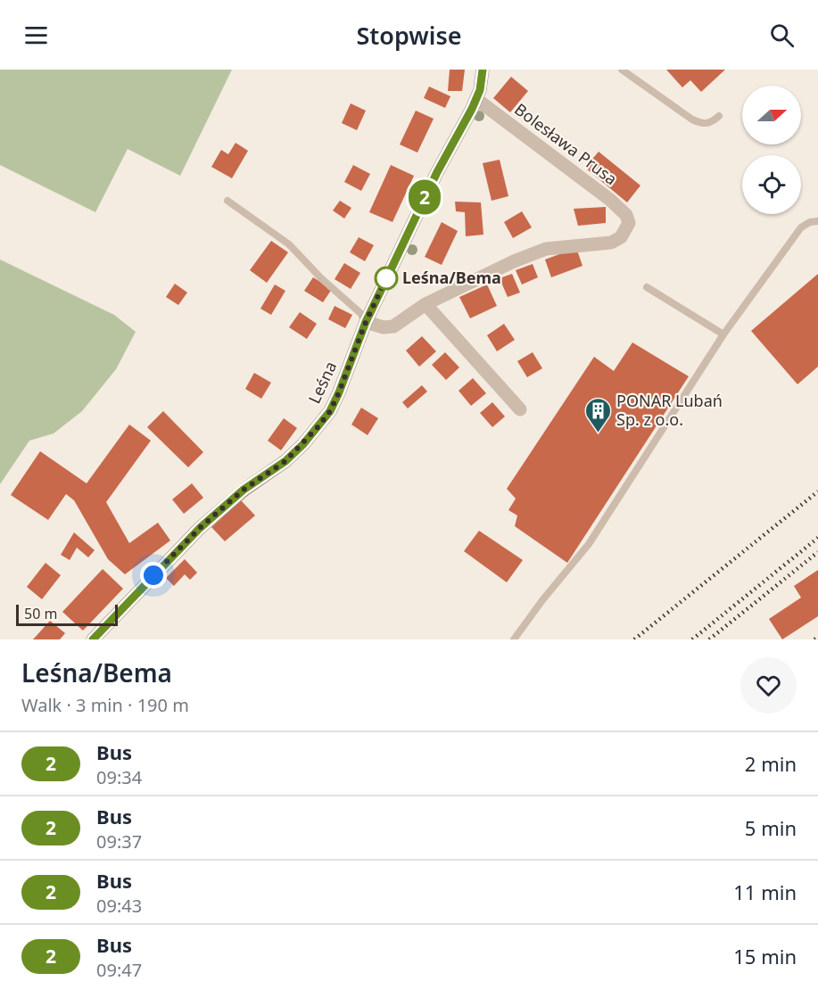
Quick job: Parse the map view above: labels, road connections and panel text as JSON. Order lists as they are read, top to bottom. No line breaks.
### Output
{"streets":{"main road":["Leśna"],"street":["Bolesława Prusa"]},"crossings":[["Bolesława Prusa","Leśna"]],"places":{"other":["Leśna/Bema"],"building":["PONAR Lubań Sp. z o.o."]},"lines":["bus line 2"],"scale_bar":"50 m","north":"right","page":{"header":"Stopwise","on_map":"2","scale":"50 m","heading":["Leśna/Bema","Walk · 3 min · 190 m"],"list":[{"mark":"2","name":"Bus","note":"09:34","value":"2 min"},{"mark":"2","name":"Bus","note":"09:37","value":"5 min"},{"mark":"2","name":"Bus","note":"09:43","value":"11 min"},{"mark":"2","name":"Bus","note":"09:47","value":"15 min"}]}}
